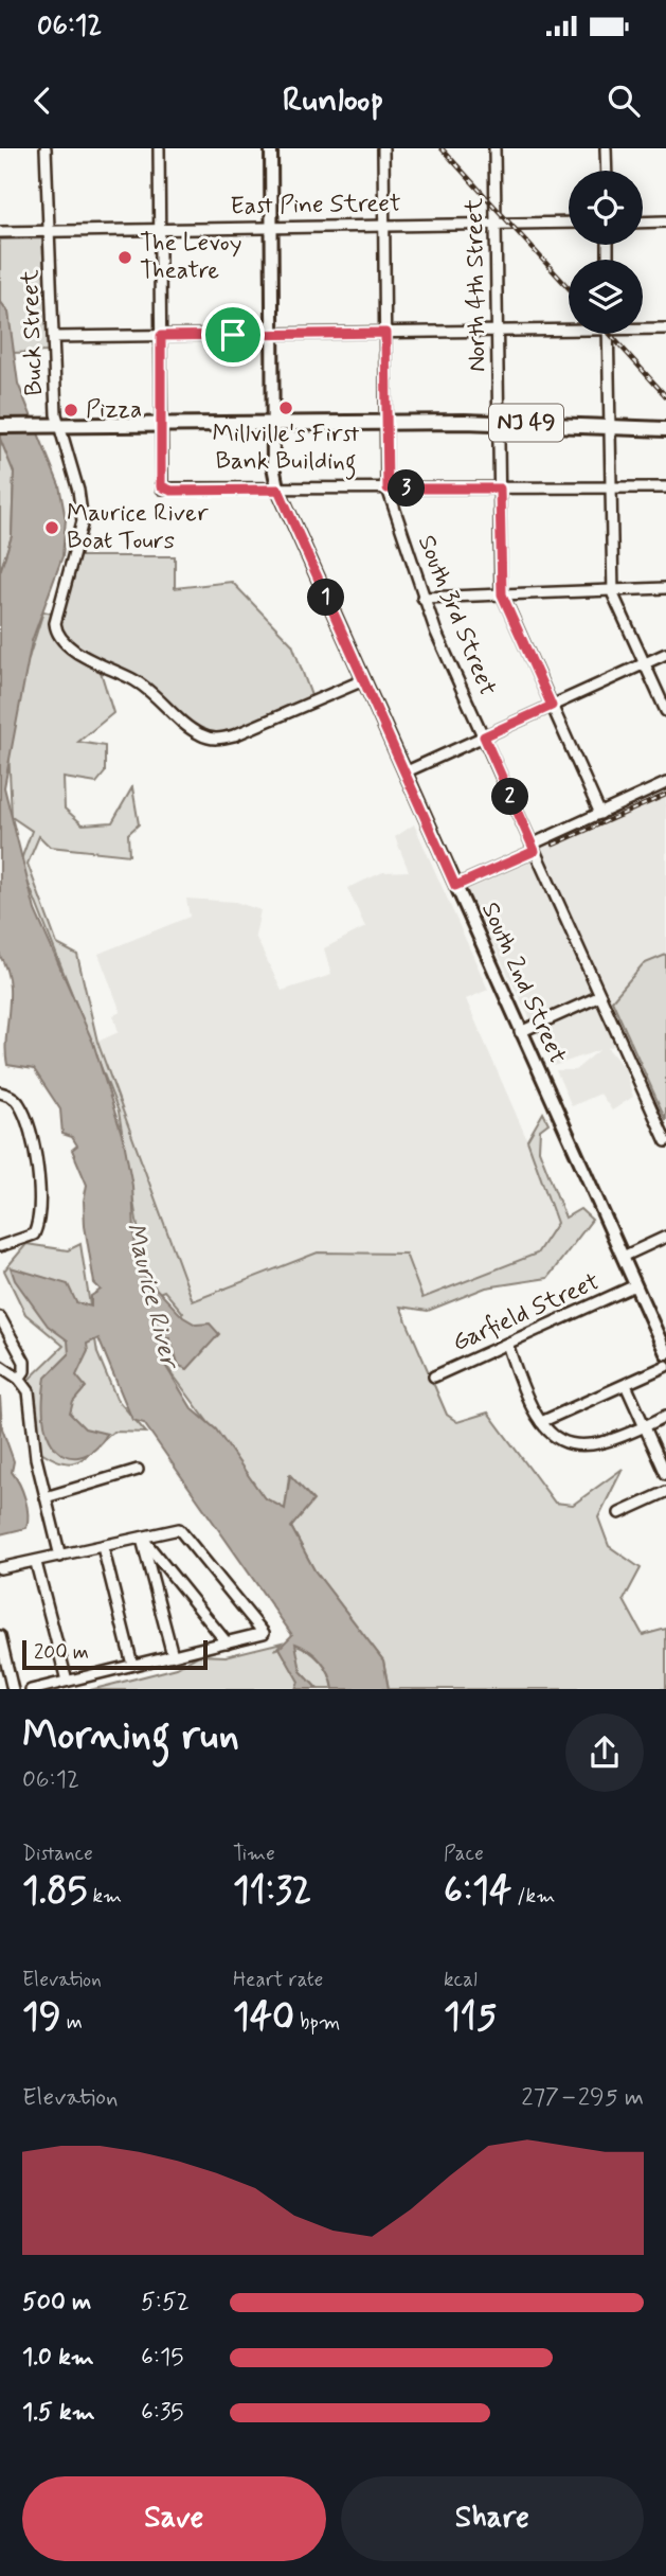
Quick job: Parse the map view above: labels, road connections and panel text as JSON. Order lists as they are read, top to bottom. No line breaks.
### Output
{"streets":{"highway":["NJ 49"],"main road":["South 2nd Street"],"street":["East Pine Street","North 4th Street","Buck Street","South 3rd Street","Garfield Street"]},"crossings":[["East Pine Street","North 4th Street"],["East Pine Street","Buck Street"],["East Pine Street","South 3rd Street"],["East Pine Street","South 2nd Street"],["North 4th Street","NJ 49"],["Buck Street","NJ 49"],["Buck Street","South 2nd Street"],["NJ 49","South 3rd Street"],["NJ 49","South 2nd Street"],["South 2nd Street","Garfield Street"]],"water":["Maurice River"],"places":["The Levoy Theatre","Millville's First Bank Building","Pizza","Maurice River Boat Tours"],"scale_bar":"200 m","page":{"status":"06:12","header":"Runloop","pins":["3","1","2"],"scale":"200 m","heading":["Morning run","06:12"],"stats":[["Distance","1.85 km"],["Time","11:32"],["Pace","6:14 /km"],["Elevation","19 m"],["Heart rate","140 bpm"],["kcal","115"]],"chart":["Elevation","277–295 m"],"list":[{"name":"500 m","note":"5:52"},{"name":"1.0 km","note":"6:15"},{"name":"1.5 km","note":"6:35"}],"buttons":["Save","Share"]}}
